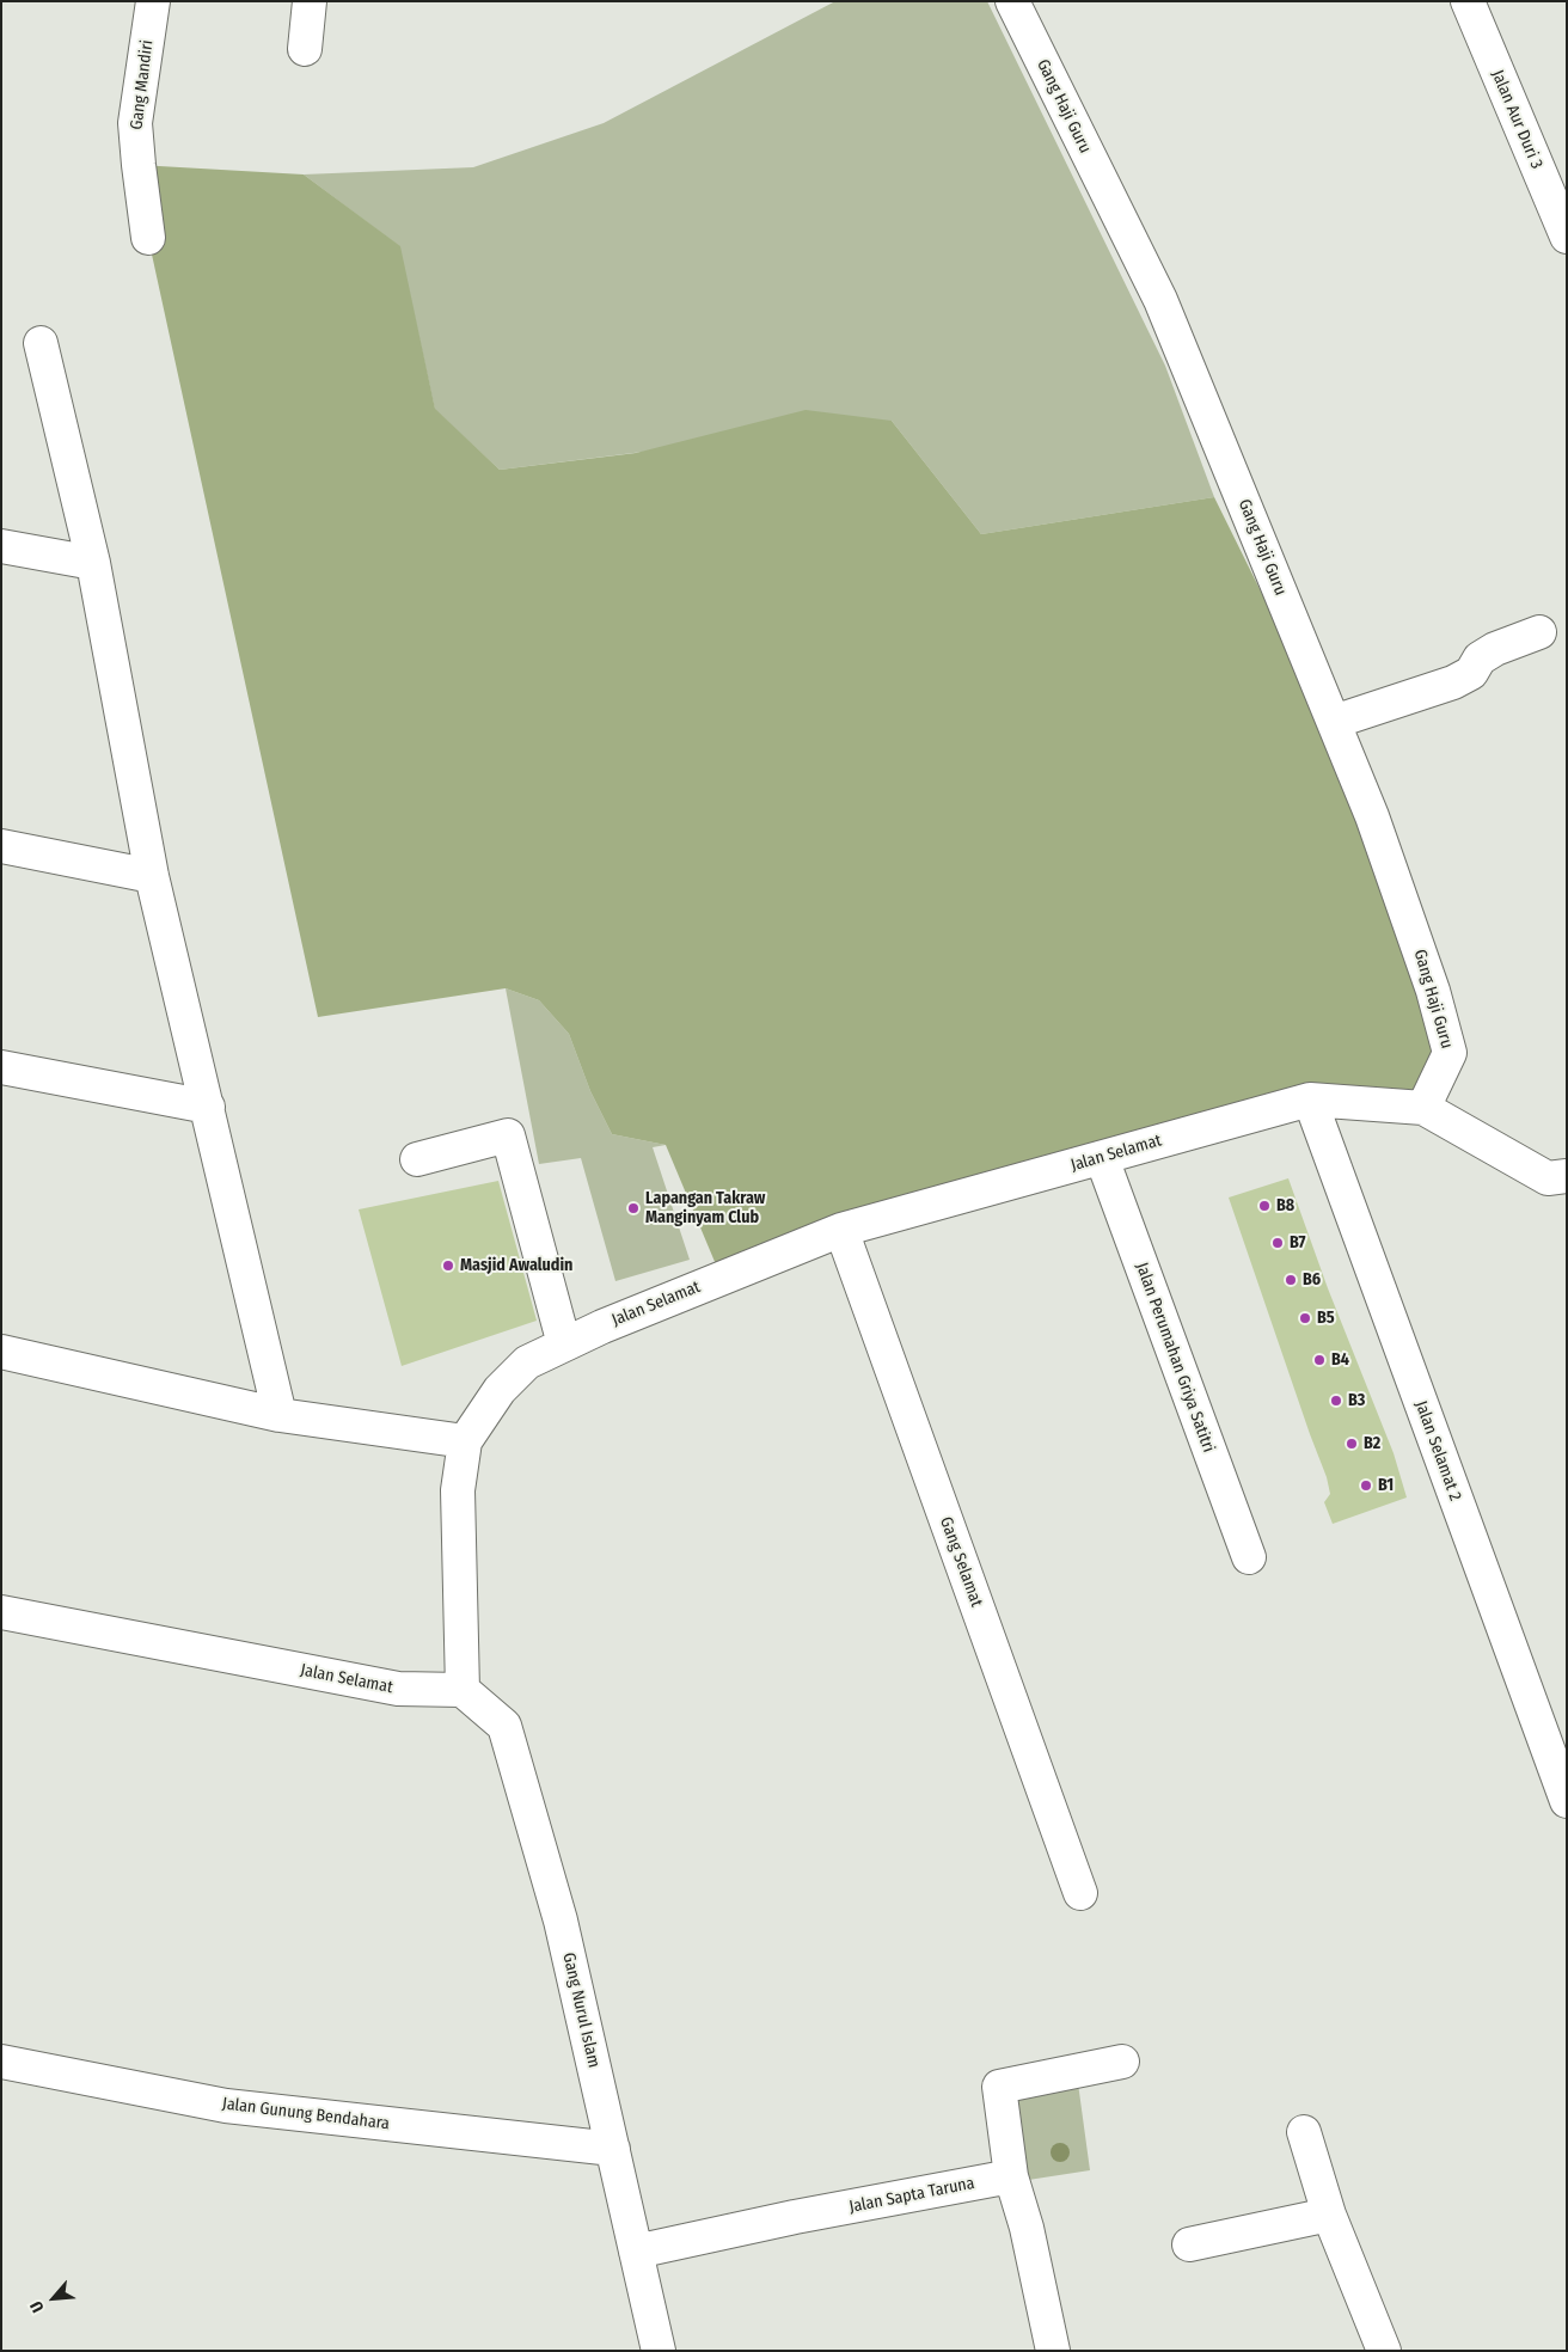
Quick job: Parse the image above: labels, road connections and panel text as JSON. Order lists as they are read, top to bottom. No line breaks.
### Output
{"streets":{"street":["Gang Mandiri","Gang Haji Guru","Jalan Aur Duri 3","Jalan Selamat","Jalan Perumahan Griya Satitri","Jalan Selamat 2","Gang Selamat","Gang Nurul Islam","Jalan Gunung Bendahara","Jalan Sapta Taruna"]},"crossings":[["Gang Haji Guru","Jalan Selamat"],["Jalan Selamat","Jalan Perumahan Griya Satitri"],["Jalan Selamat","Jalan Selamat 2"],["Jalan Selamat","Gang Selamat"],["Jalan Selamat","Gang Nurul Islam"],["Gang Nurul Islam","Jalan Gunung Bendahara"],["Gang Nurul Islam","Jalan Sapta Taruna"]],"places":["B8","Lapangan Takraw Manginyam Club","B7","Masjid Awaludin","B6","B5","B4","B3","B2","B1"],"north":"bottom left"}
